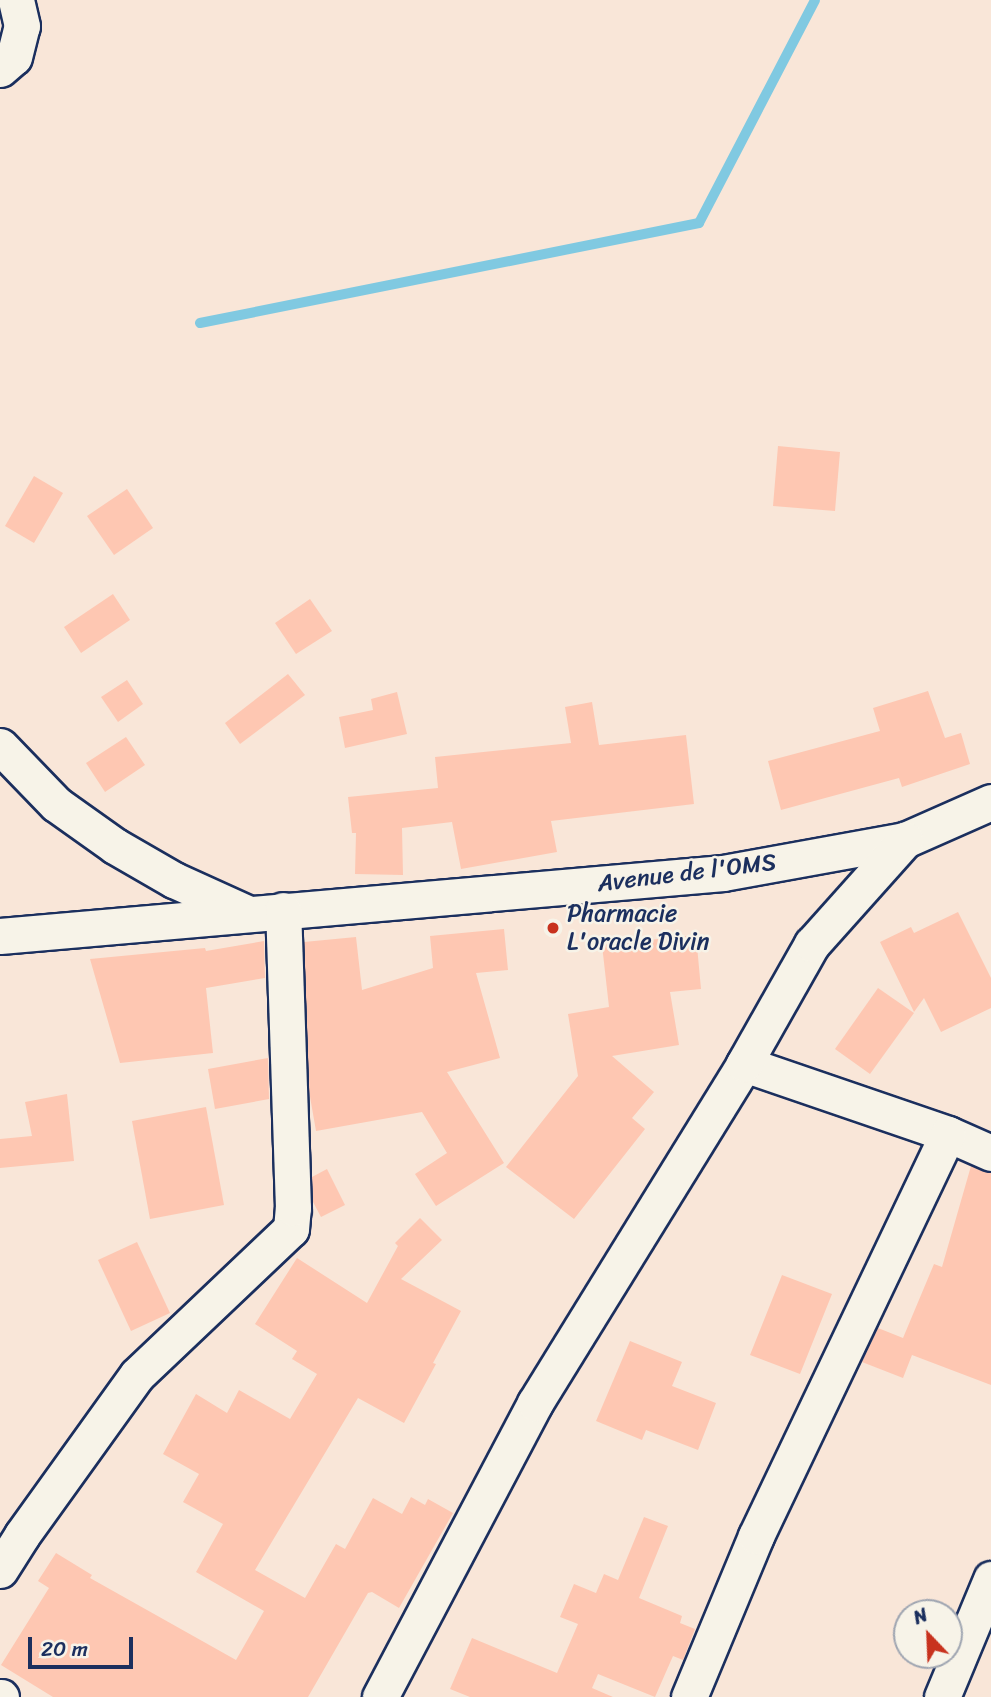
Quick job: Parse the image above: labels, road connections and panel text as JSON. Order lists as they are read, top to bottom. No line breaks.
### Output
{"streets":{"street":["Avenue de l'OMS"]},"places":["Pharmacie L'oracle Divin"],"scale_bar":"20 m","north":"top left"}
